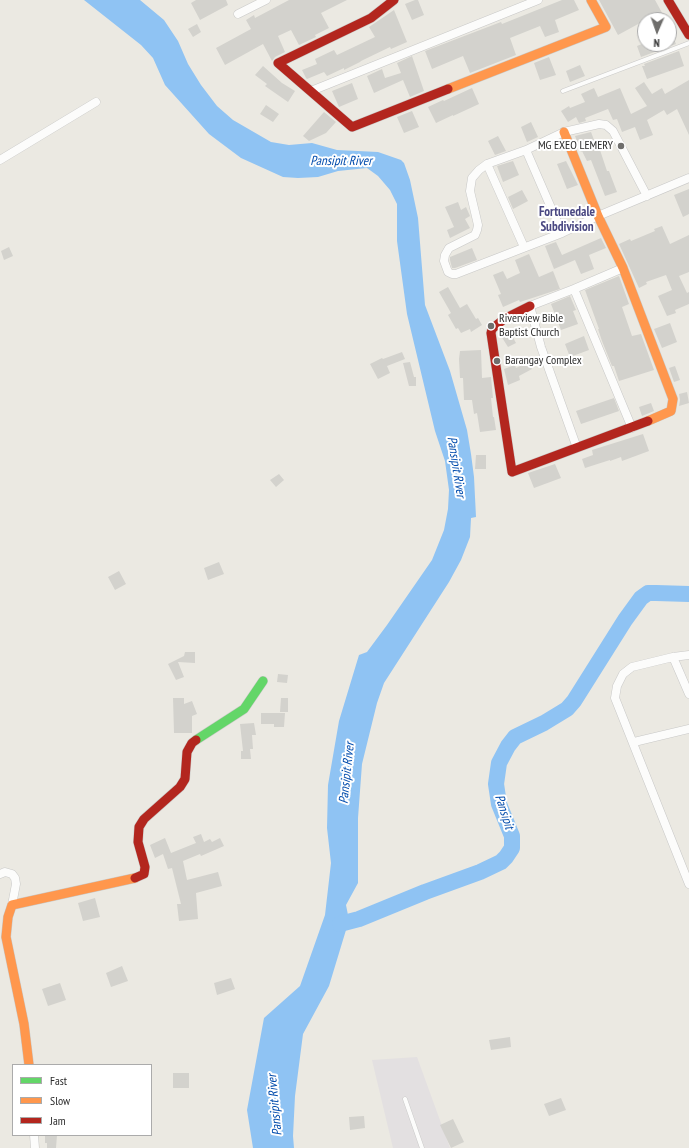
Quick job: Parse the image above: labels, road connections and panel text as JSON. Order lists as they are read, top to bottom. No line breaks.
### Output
{"districts":["Fortunedale Subdivision"],"water":["Pansipit River","Pansipit"],"places":["MG EXEO LEMERY","Riverview Bible Baptist Church","Barangay Complex"],"legend":["Fast","Slow","Jam"],"north":"bottom"}
